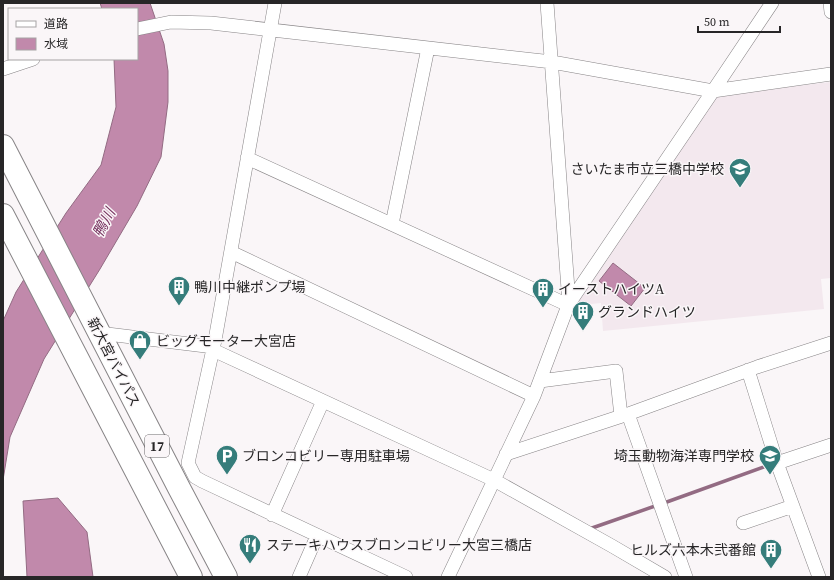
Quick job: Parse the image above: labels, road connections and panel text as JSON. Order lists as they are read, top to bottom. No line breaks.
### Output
{"streets":{"highway":["新大宮バイパス","17"]},"water":["鴨川"],"places":{"school or university":["さいたま市立三橋中学校","埼玉動物海洋専門学校"],"building":["鴨川中継ポンプ場","イーストハイツA","グランドハイツ","ヒルズ六本木弐番館"],"shop":["ビッグモーター大宮店"],"parking":["ブロンコビリー専用駐車場"],"restaurant":["ステーキハウスブロンコビリー大宮三橋店"]},"legend":["道路","水域"],"scale_bar":"50 m"}
